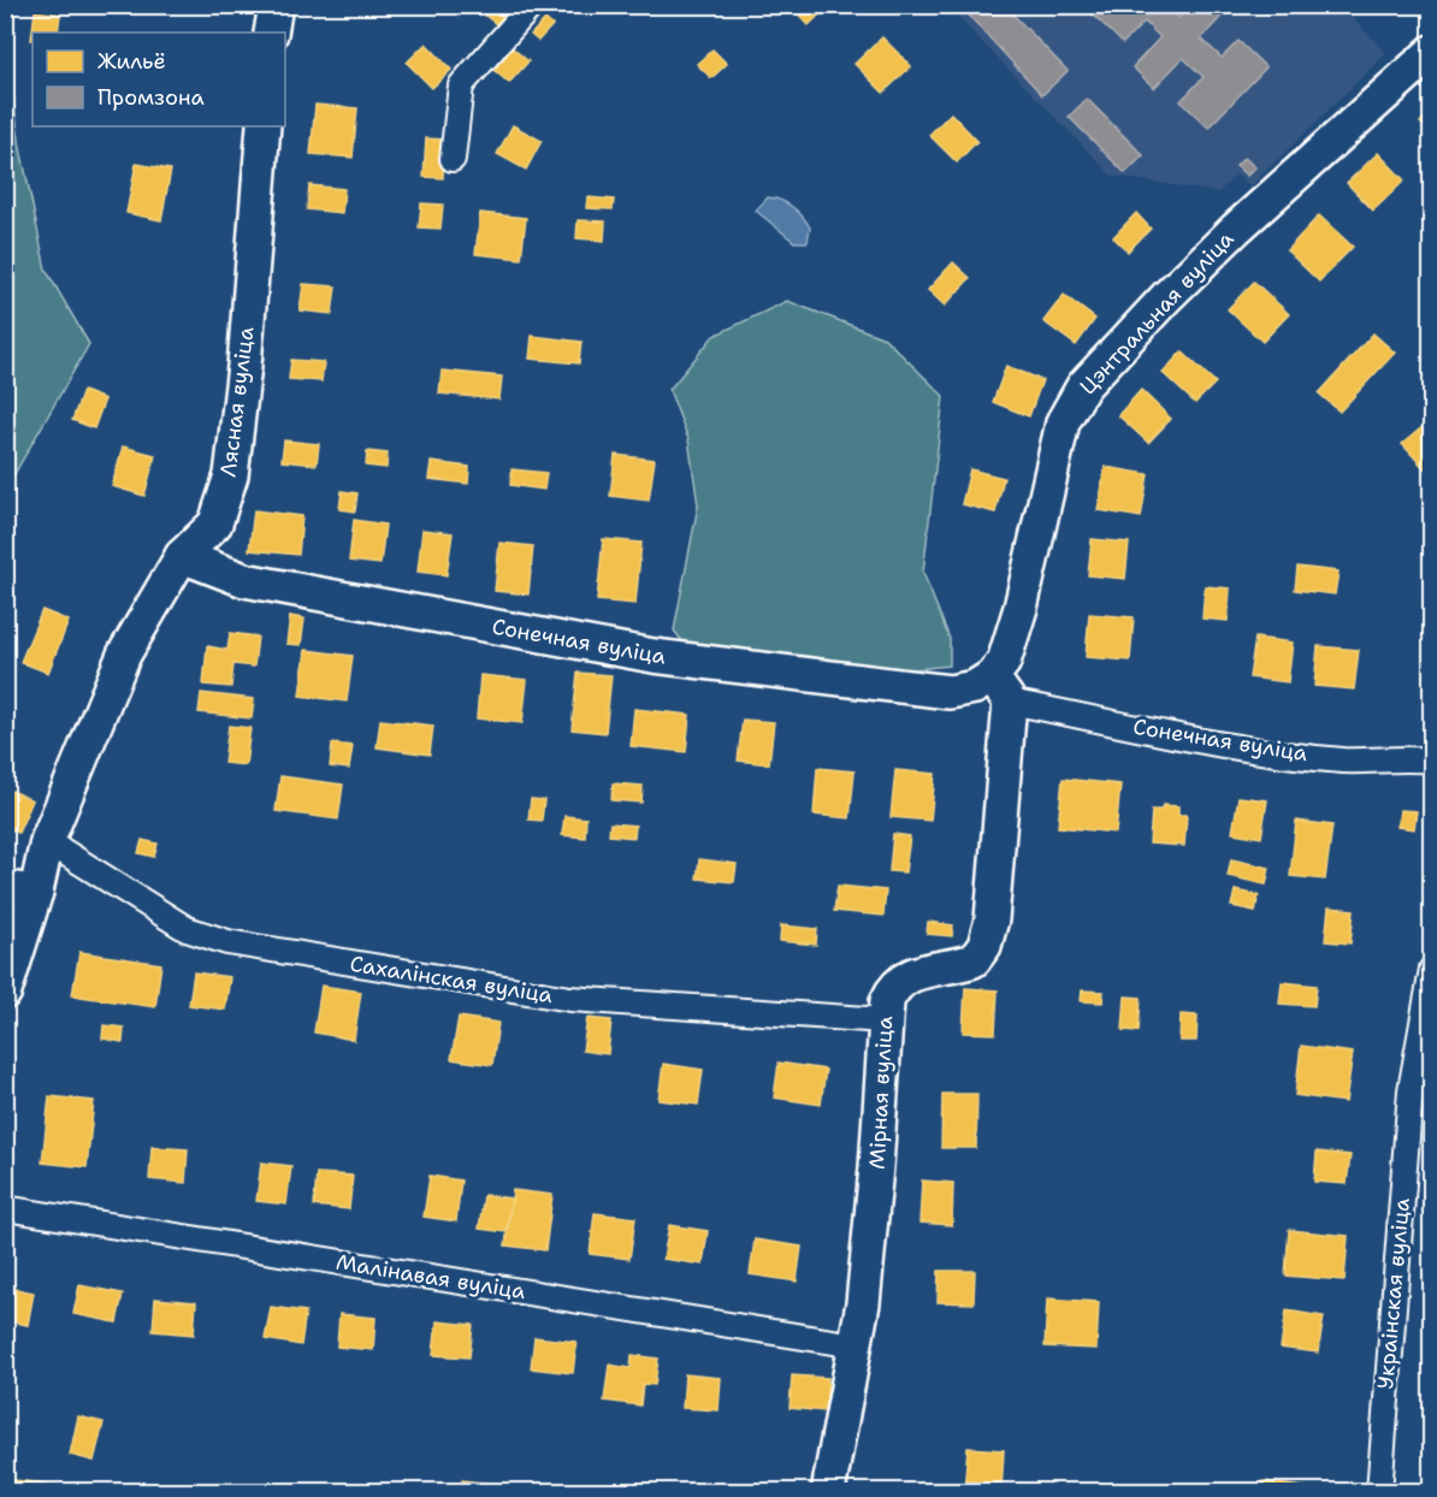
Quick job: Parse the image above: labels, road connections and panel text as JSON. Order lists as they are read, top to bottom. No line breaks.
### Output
{"streets":{"street":["Цэнтральная вуліца","Лясная вуліца","Сонечная вуліца","Сахалінская вуліца","Мірная вуліца","Малінавая вуліца","Украінская вуліца"]},"crossings":[["Цэнтральная вуліца","Сонечная вуліца"],["Цэнтральная вуліца","Мірная вуліца"],["Лясная вуліца","Сонечная вуліца"],["Лясная вуліца","Сахалінская вуліца"],["Сонечная вуліца","Мірная вуліца"],["Сахалінская вуліца","Мірная вуліца"],["Мірная вуліца","Малінавая вуліца"]],"legend":["Жильё","Промзона"]}
